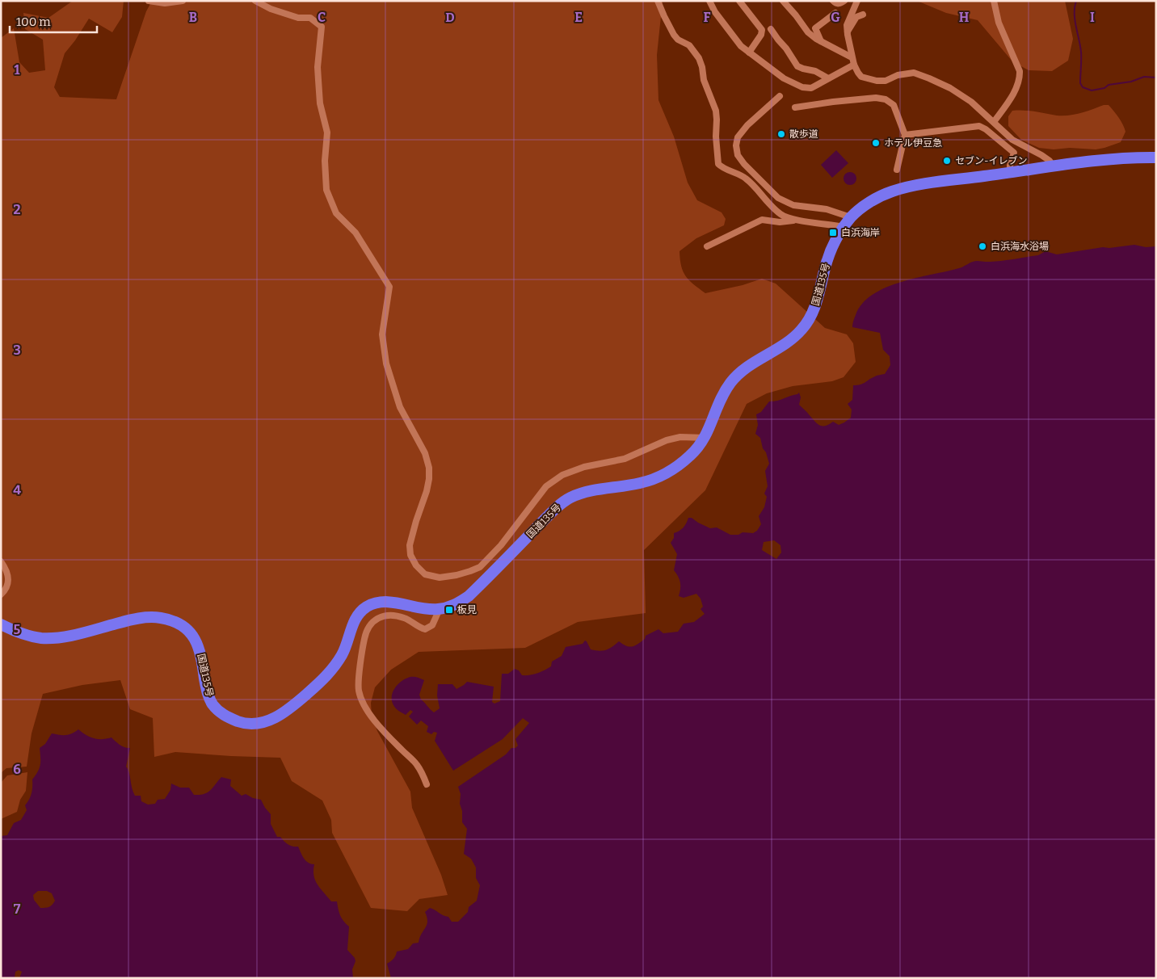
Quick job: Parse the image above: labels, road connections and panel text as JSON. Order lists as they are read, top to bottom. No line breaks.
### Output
{"streets":{"highway":["国道135号"]},"places":{"other":["散歩道","ホテル伊豆急","セブン-イレブン","白浜海水浴場"],"transit":["白浜海岸","板見"]},"scale_bar":"100 m","grid":{"columns":["B","C","D","E","F","G","H","I"],"rows":["1","2","3","4","5","6","7"]}}
